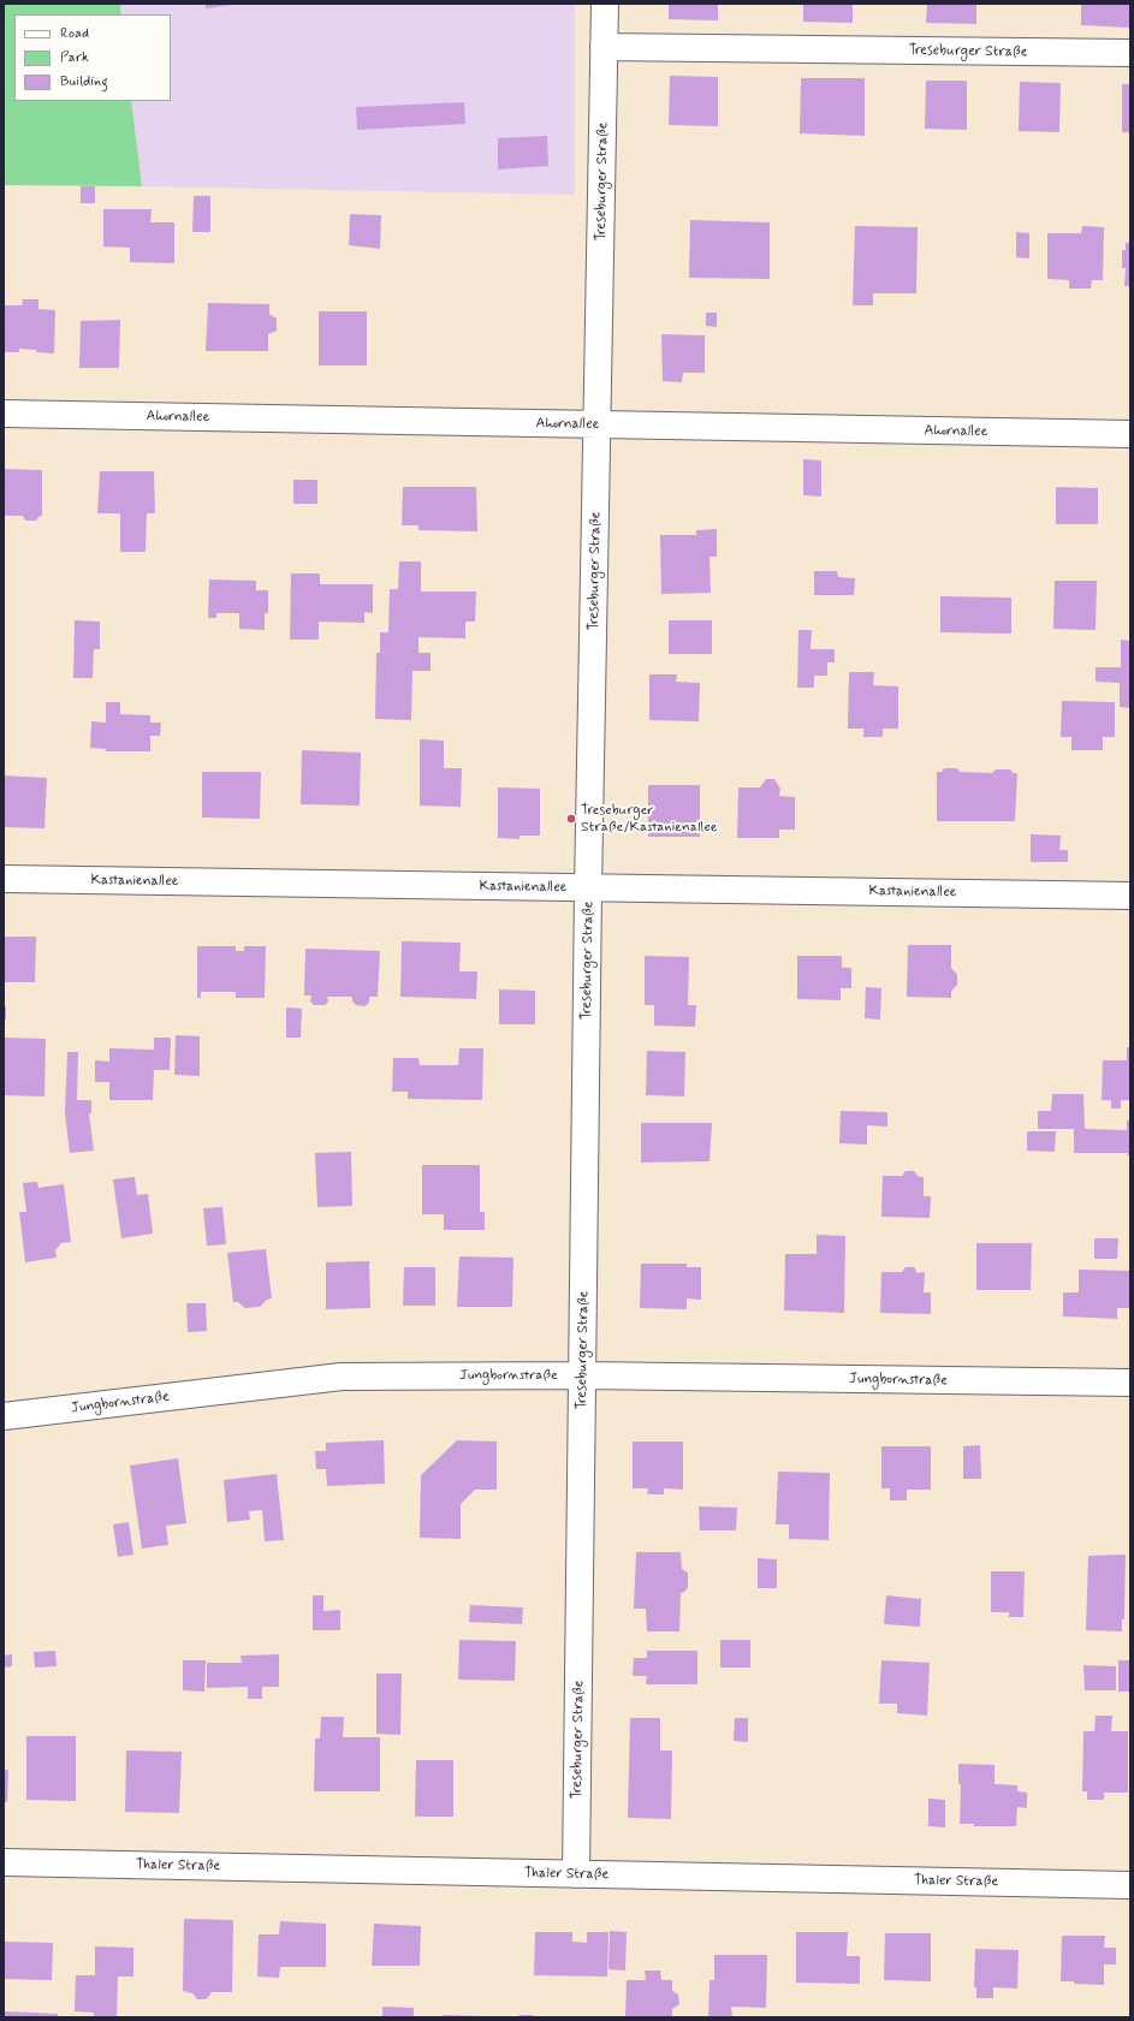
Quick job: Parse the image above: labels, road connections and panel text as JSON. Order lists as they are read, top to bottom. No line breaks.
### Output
{"streets":{"street":["Treseburger Straße","Ahornallee","Kastanienallee","Jungbornstraße","Thaler Straße"]},"crossings":[["Treseburger Straße","Ahornallee"],["Treseburger Straße","Kastanienallee"],["Treseburger Straße","Jungbornstraße"],["Treseburger Straße","Thaler Straße"]],"places":["Treseburger Straße/Kastanienallee"],"legend":["Road","Park","Building"]}
